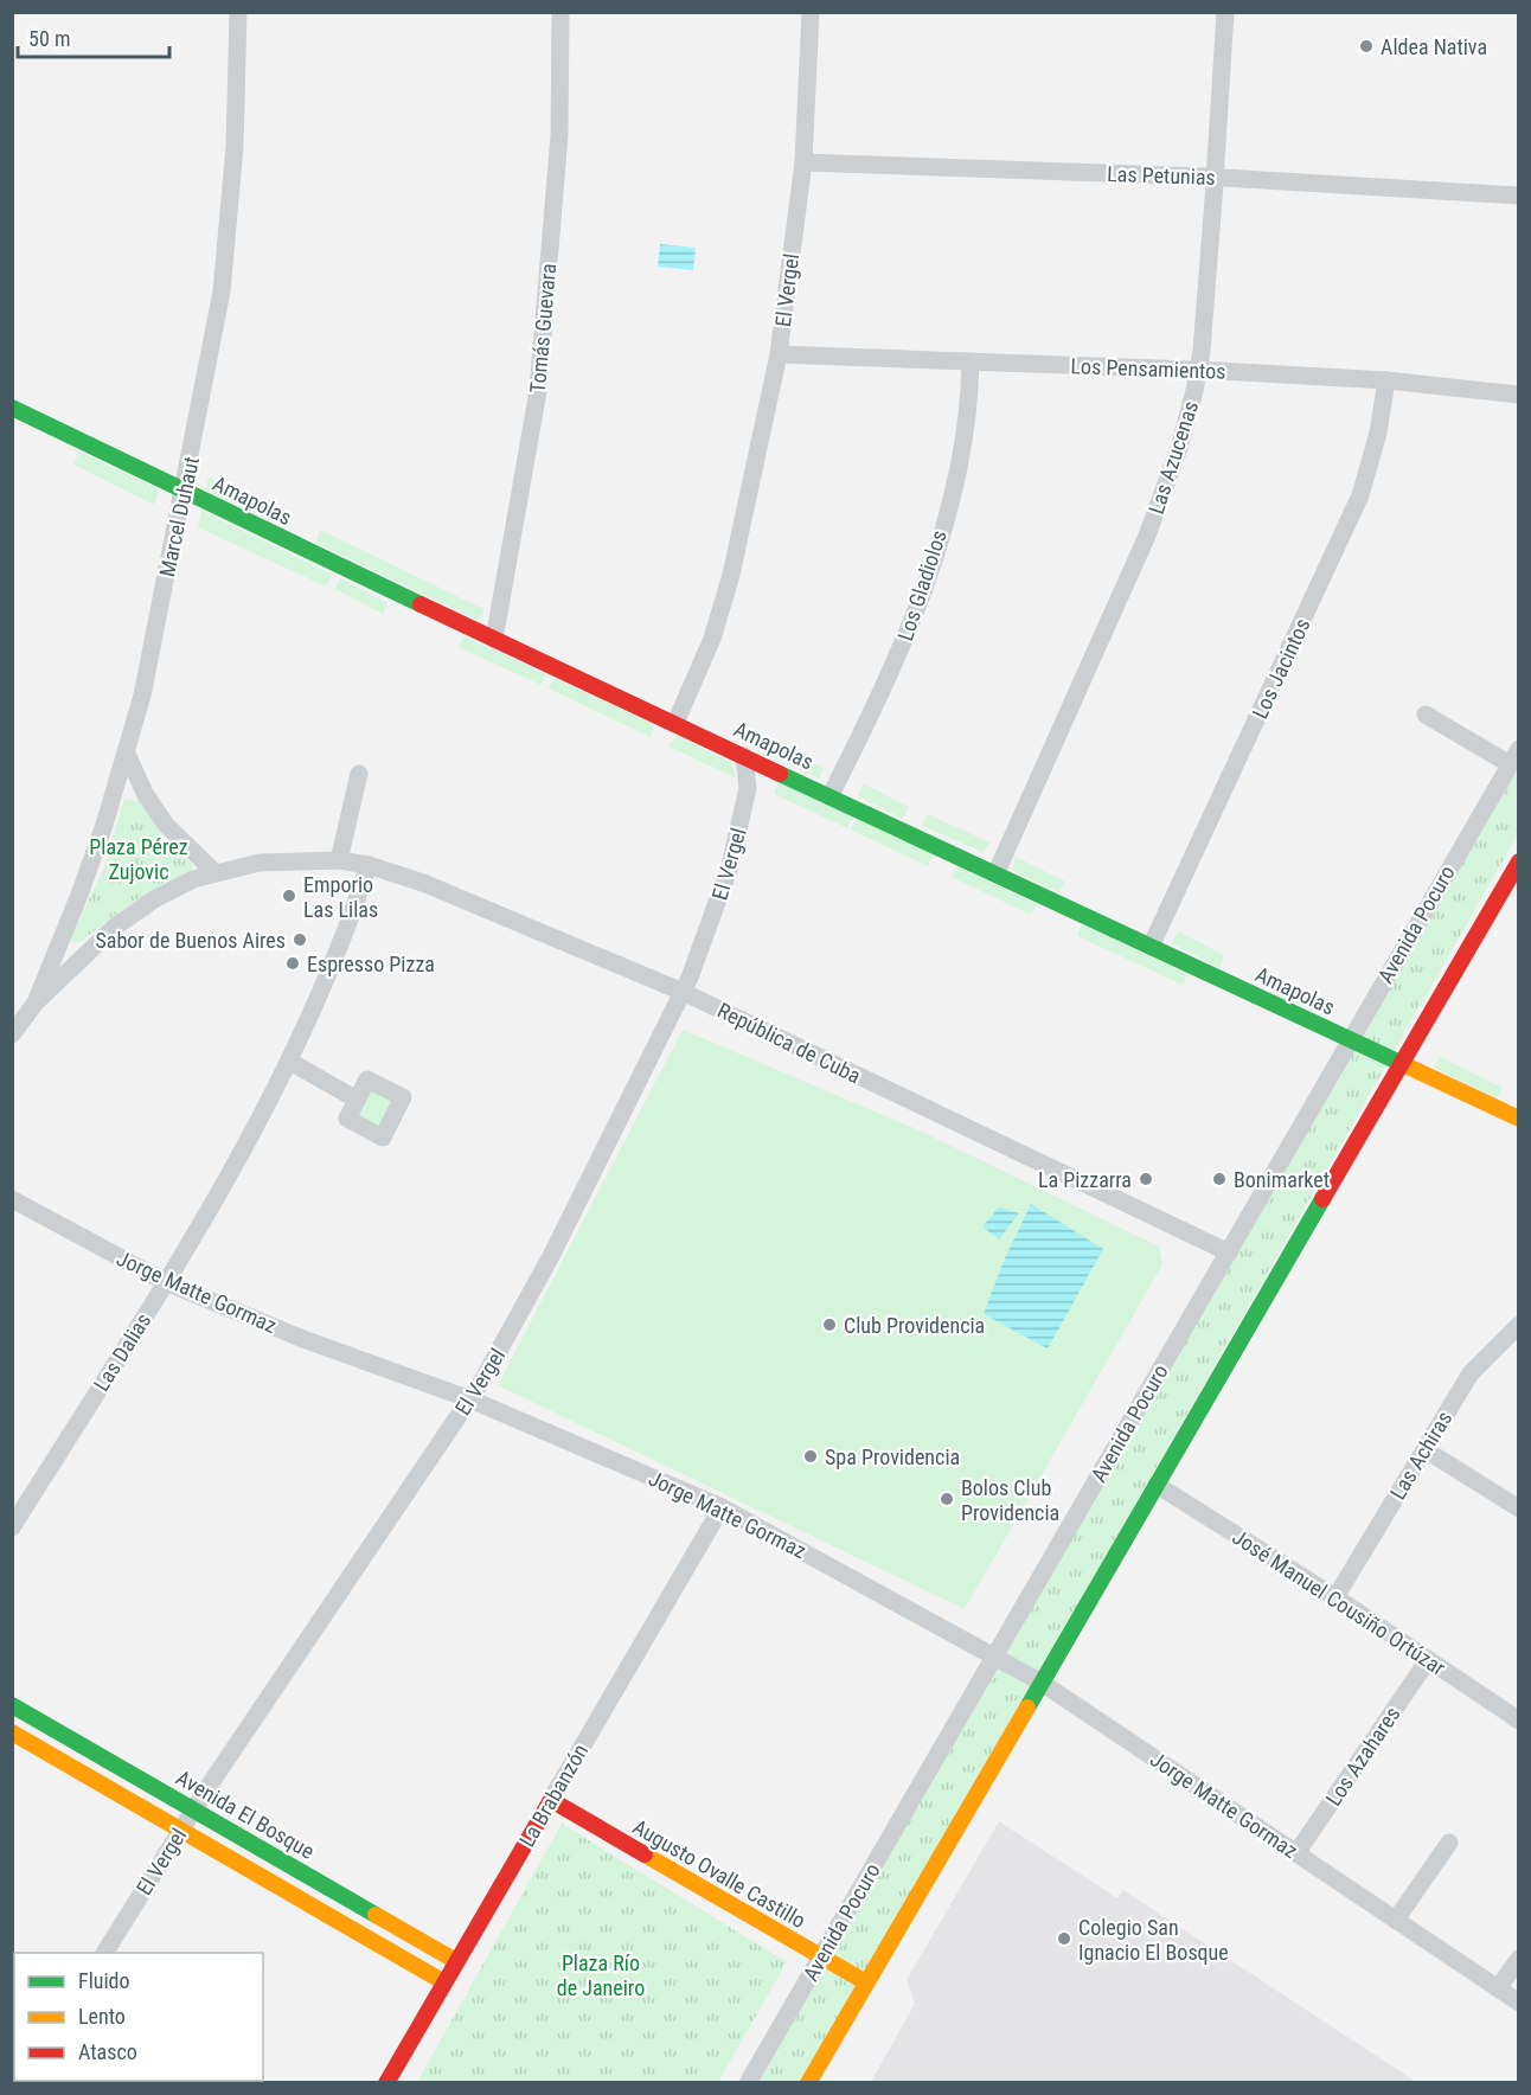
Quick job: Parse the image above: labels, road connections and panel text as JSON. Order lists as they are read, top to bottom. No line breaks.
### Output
{"streets":{"street":["Las Petunias","El Vergel","Tomás Guevara","Los Pensamientos","Las Azucenas","Amapolas","Marcel Duhaut","Los Gladiolos","Los Jacintos","Avenida Pocuro","República de Cuba","Jorge Matte Gormaz","Las Dalias","Las Achiras","José Manuel Cousiño Ortúzar","Los Azahares","La Brabanzón","Avenida El Bosque","Augusto Ovalle Castillo"]},"crossings":[["Las Petunias","El Vergel"],["Las Petunias","Las Azucenas"],["El Vergel","Los Pensamientos"],["El Vergel","Amapolas"],["El Vergel","República de Cuba"],["El Vergel","Jorge Matte Gormaz"],["El Vergel","Avenida El Bosque"],["Tomás Guevara","Amapolas"],["Los Pensamientos","Las Azucenas"],["Los Pensamientos","Los Gladiolos"],["Los Pensamientos","Los Jacintos"],["Las Azucenas","Amapolas"],["Amapolas","Marcel Duhaut"],["Amapolas","Los Gladiolos"],["Amapolas","Los Jacintos"],["Amapolas","Avenida Pocuro"],["Marcel Duhaut","República de Cuba"],["Avenida Pocuro","República de Cuba"],["Avenida Pocuro","Jorge Matte Gormaz"],["Avenida Pocuro","Augusto Ovalle Castillo"],["República de Cuba","Las Dalias"],["Jorge Matte Gormaz","Las Dalias"],["Jorge Matte Gormaz","Los Azahares"],["Jorge Matte Gormaz","La Brabanzón"],["Las Achiras","José Manuel Cousiño Ortúzar"],["José Manuel Cousiño Ortúzar","Los Azahares"],["La Brabanzón","Avenida El Bosque"],["La Brabanzón","Augusto Ovalle Castillo"]],"parks":["Plaza Pérez Zujovic","Plaza Río de Janeiro"],"places":["Aldea Nativa","Emporio Las Lilas","Sabor de Buenos Aires","Espresso Pizza","La Pizzarra","Bonimarket","Club Providencia","Spa Providencia","Bolos Club Providencia","Colegio San Ignacio El Bosque"],"legend":["Fluido","Lento","Atasco"],"scale_bar":"50 m"}
